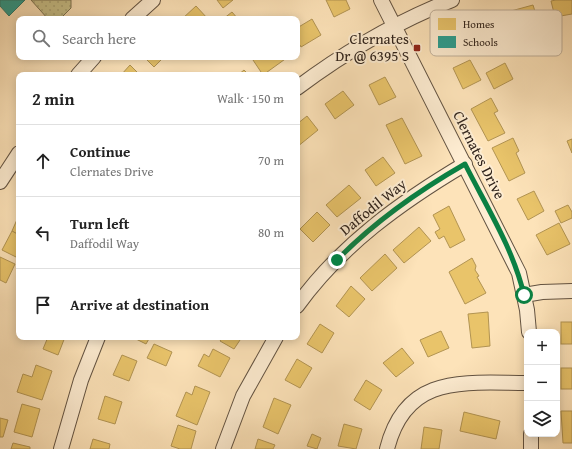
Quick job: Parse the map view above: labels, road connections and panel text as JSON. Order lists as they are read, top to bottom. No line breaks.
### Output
{"streets":{"street":["Clernates Drive","Daffodil Way"]},"crossings":[["Clernates Drive","Daffodil Way"]],"places":{"transit":["Clernates Dr @ 6395 S"]},"legend":["Homes","Schools"],"page":{"search":"Search here","heading":["2 min","Walk · 150 m"],"list":[["Continue","Clernates Drive","70 m"],["Turn left","Daffodil Way","80 m"],"Arrive at destination"],"map_buttons":["+","−"]}}
